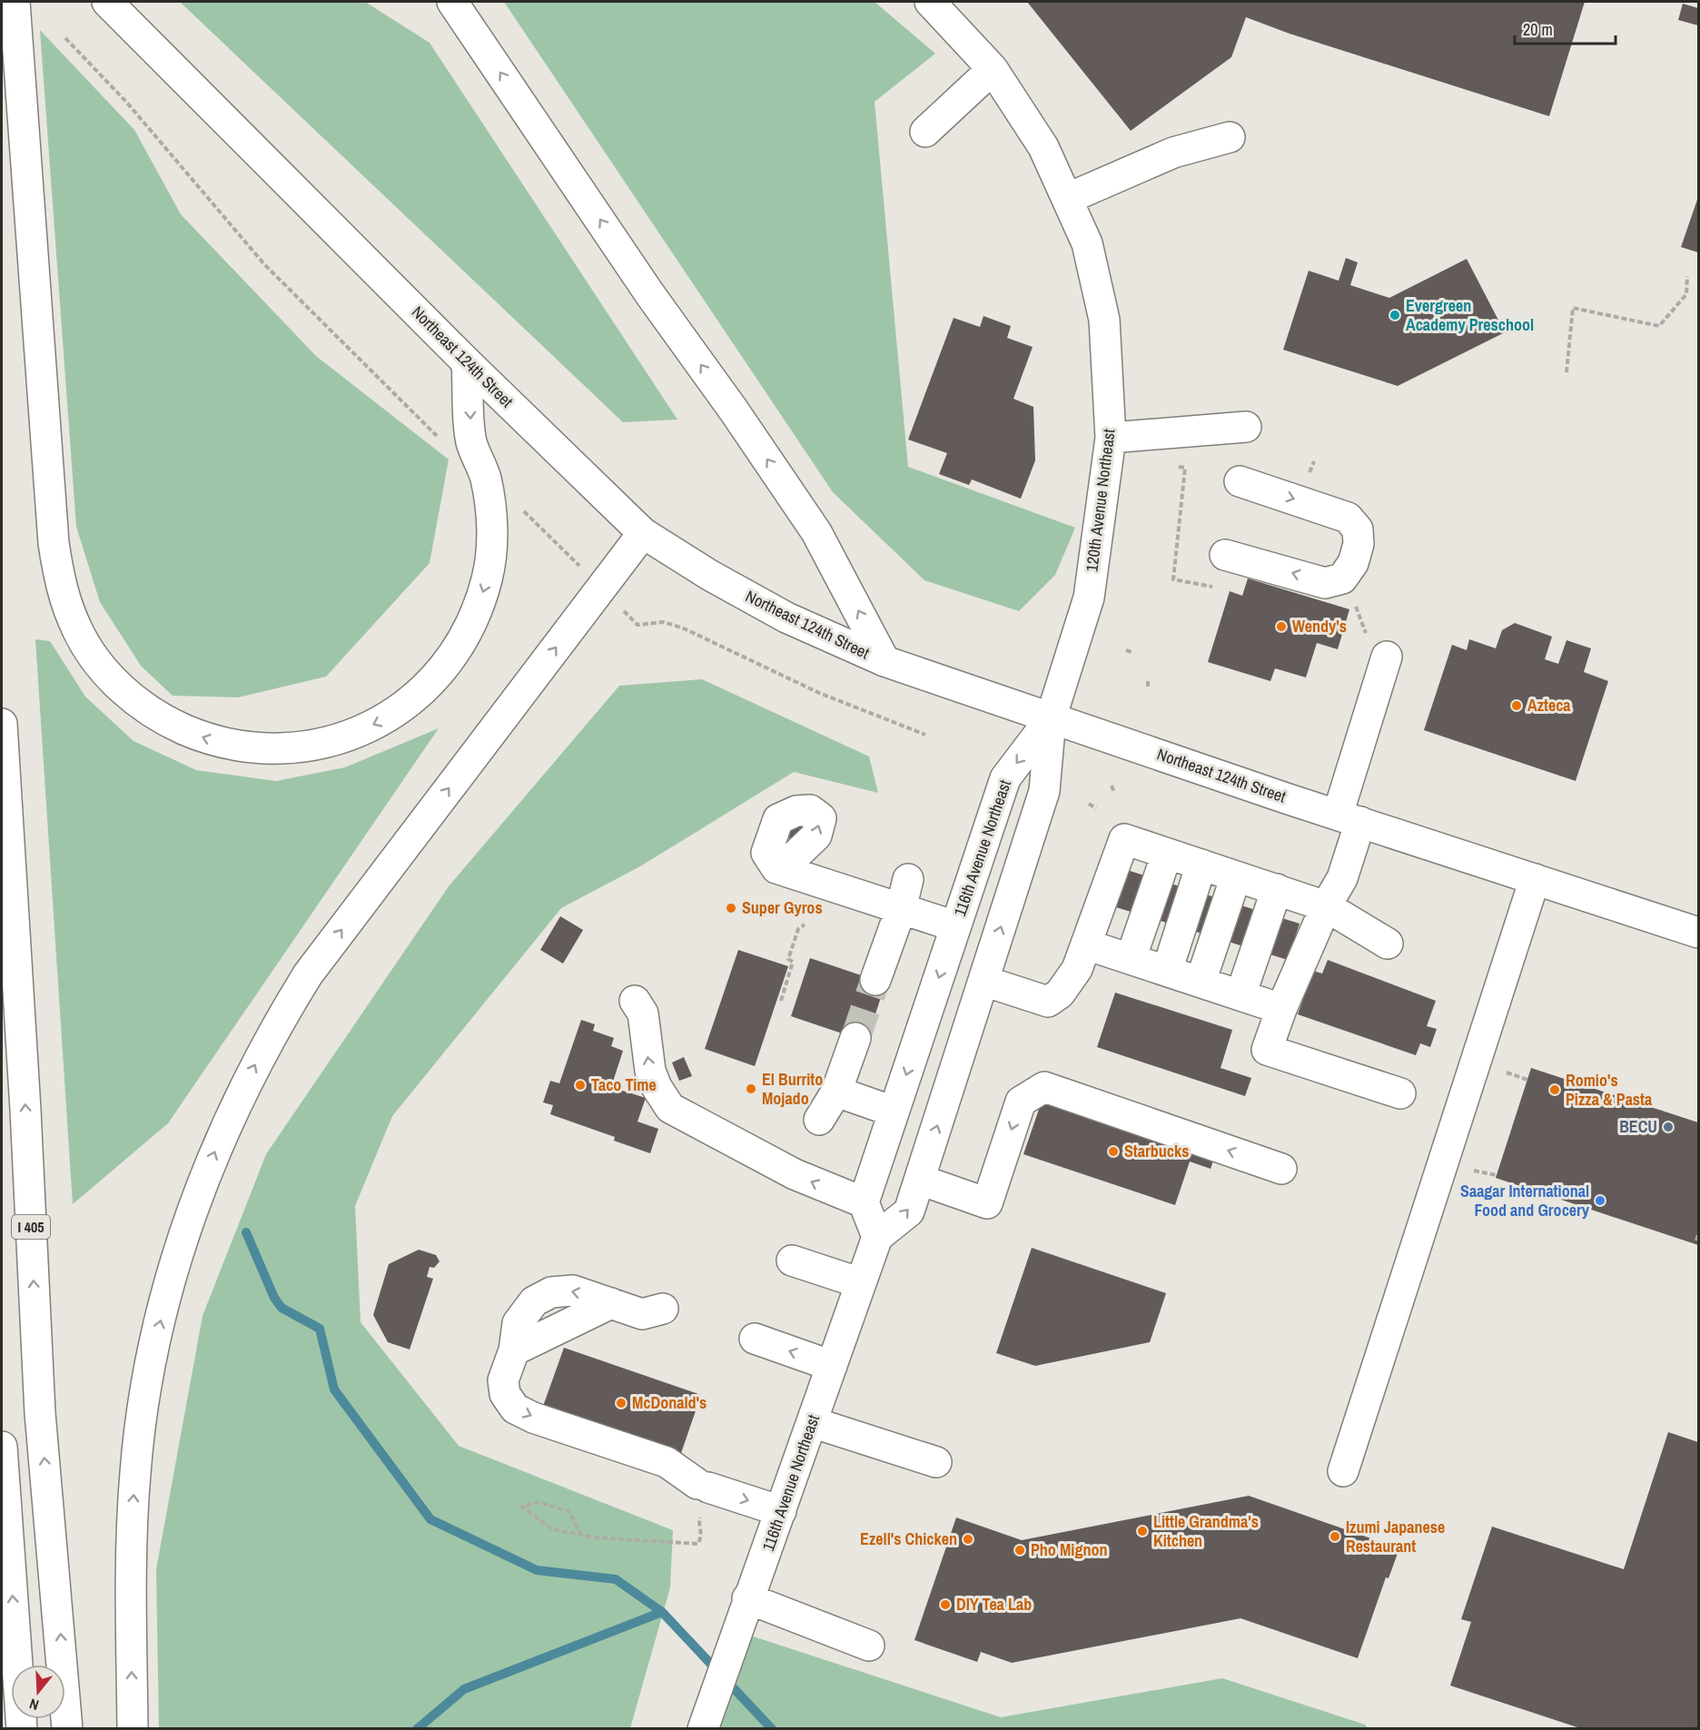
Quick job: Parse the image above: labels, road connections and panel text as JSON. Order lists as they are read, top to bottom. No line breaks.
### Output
{"streets":{"main road":["Northeast 124th Street","120th Avenue Northeast","116th Avenue Northeast","I 405"]},"crossings":[["Northeast 124th Street","120th Avenue Northeast"],["Northeast 124th Street","116th Avenue Northeast"],["120th Avenue Northeast","116th Avenue Northeast"]],"places":["Evergreen Academy Preschool","Wendy's","Azteca","Super Gyros","Taco Time","El Burrito Mojado","Romio's Pizza & Pasta","BECU","Starbucks","Saagar International Food and Grocery","McDonald's","Little Grandma's Kitchen","Izumi Japanese Restaurant","Ezell's Chicken","Pho Mignon","DIY Tea Lab"],"scale_bar":"20 m","north":"bottom"}
